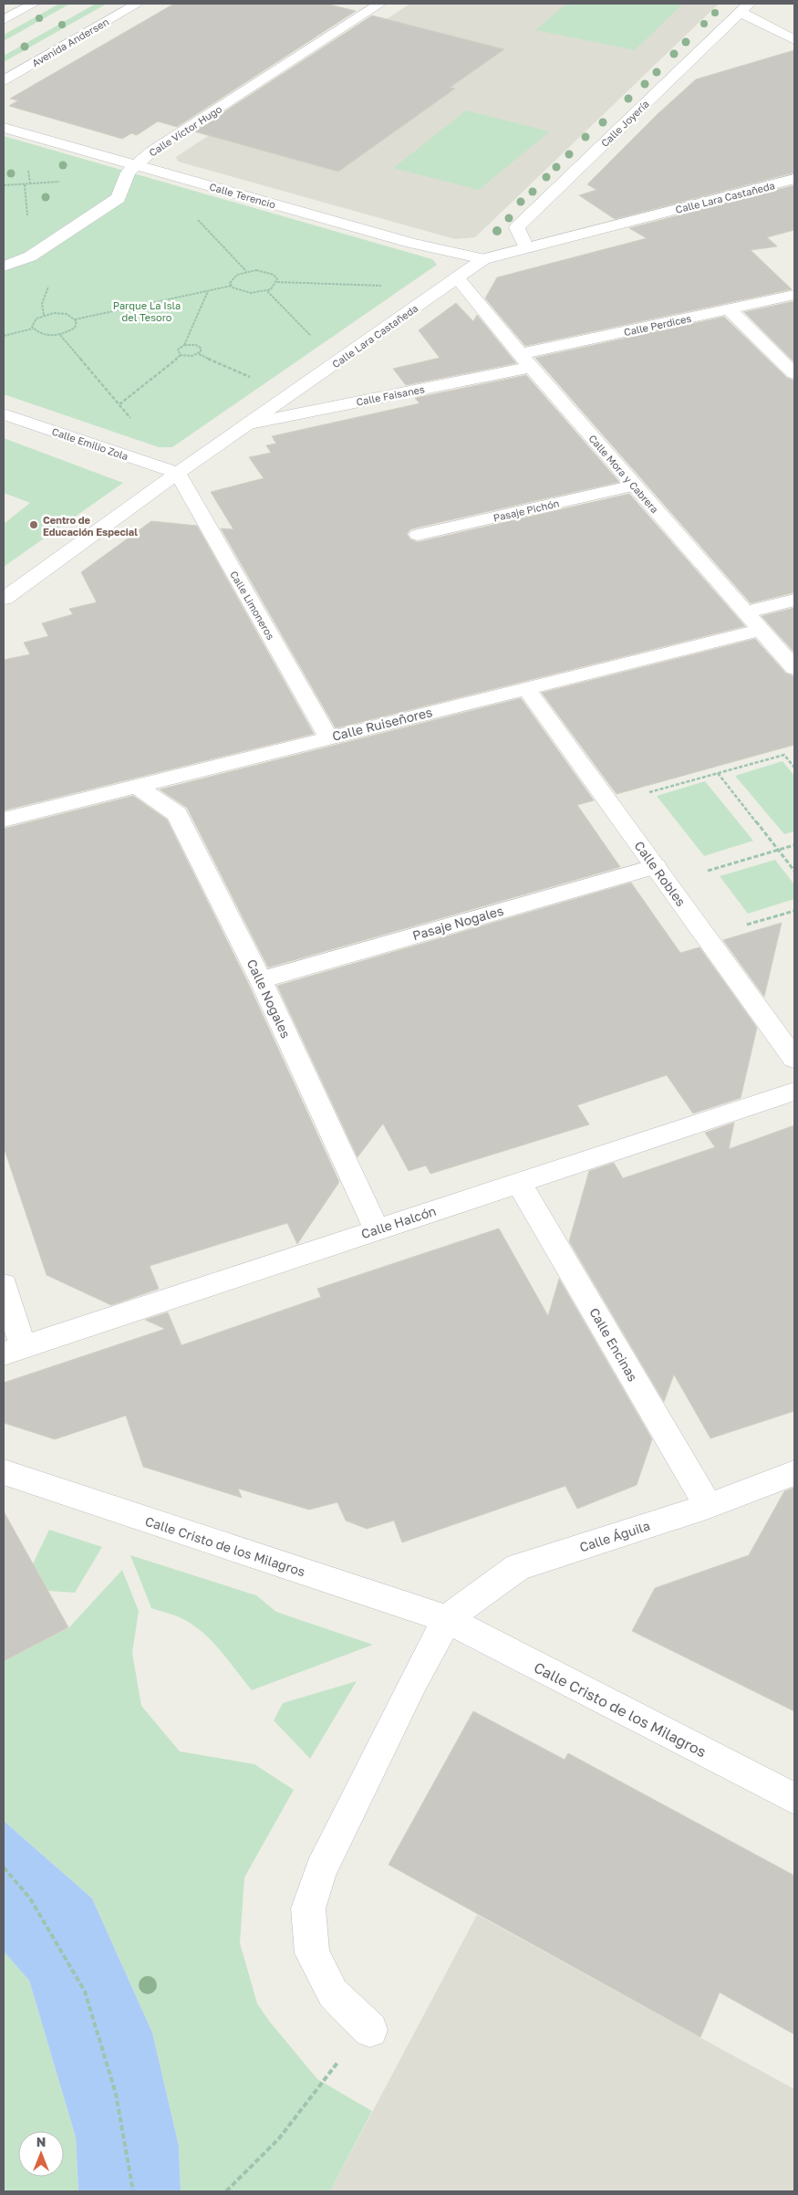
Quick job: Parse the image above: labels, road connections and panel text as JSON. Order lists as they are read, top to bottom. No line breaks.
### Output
{"streets":{"street":["Avenida Andersen","Calle Joyería","Calle Víctor Hugo","Calle Terencio","Calle Lara Castañeda","Calle Perdices","Calle Faisanes","Calle Emilio Zola","Calle Mora y Cabrera","Pasaje Pichón","Calle Limoneros","Calle Ruiseñores","Calle Robles","Pasaje Nogales","Calle Nogales","Calle Halcón","Calle Encinas","Calle Águila","Calle Cristo de los Milagros"]},"crossings":[["Calle Joyería","Calle Lara Castañeda"],["Calle Víctor Hugo","Calle Terencio"],["Calle Terencio","Calle Lara Castañeda"],["Calle Lara Castañeda","Calle Faisanes"],["Calle Lara Castañeda","Calle Emilio Zola"],["Calle Lara Castañeda","Calle Mora y Cabrera"],["Calle Lara Castañeda","Calle Limoneros"],["Calle Perdices","Calle Faisanes"],["Calle Perdices","Calle Mora y Cabrera"],["Calle Faisanes","Calle Mora y Cabrera"],["Calle Emilio Zola","Calle Limoneros"],["Calle Mora y Cabrera","Pasaje Pichón"],["Calle Mora y Cabrera","Calle Ruiseñores"],["Calle Limoneros","Calle Ruiseñores"],["Calle Ruiseñores","Calle Robles"],["Calle Ruiseñores","Calle Nogales"],["Calle Robles","Pasaje Nogales"],["Pasaje Nogales","Calle Nogales"],["Calle Nogales","Calle Halcón"],["Calle Halcón","Calle Encinas"],["Calle Encinas","Calle Águila"],["Calle Águila","Calle Cristo de los Milagros"]],"parks":["Parque La Isla del Tesoro"],"places":["Centro de Educación Especial"],"north":"top"}
